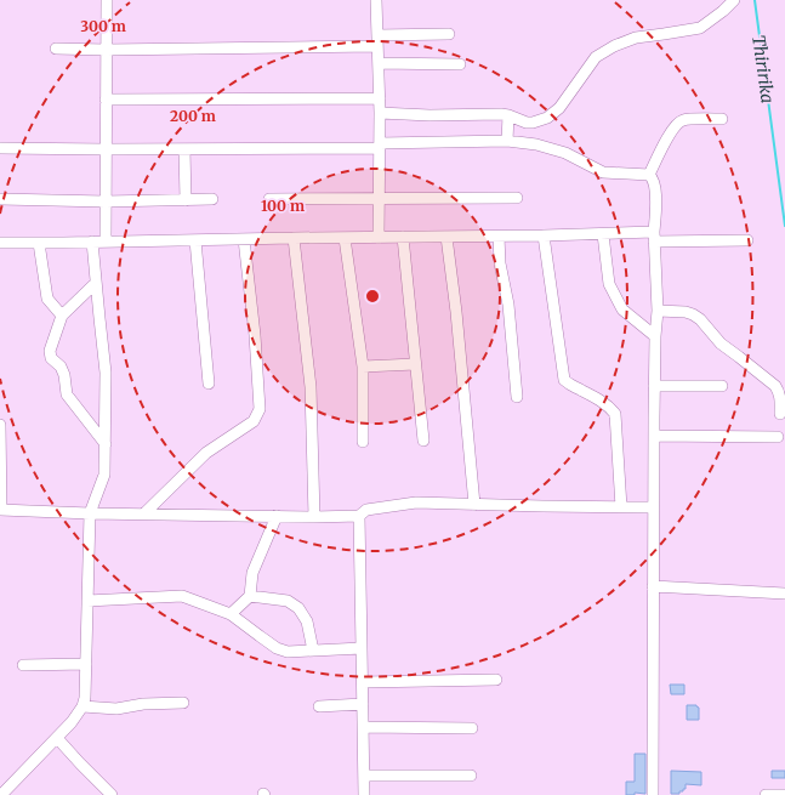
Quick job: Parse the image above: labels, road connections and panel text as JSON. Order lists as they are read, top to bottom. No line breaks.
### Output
{"water":["Thiririka"],"rings":["300 m","200 m","100 m"]}
